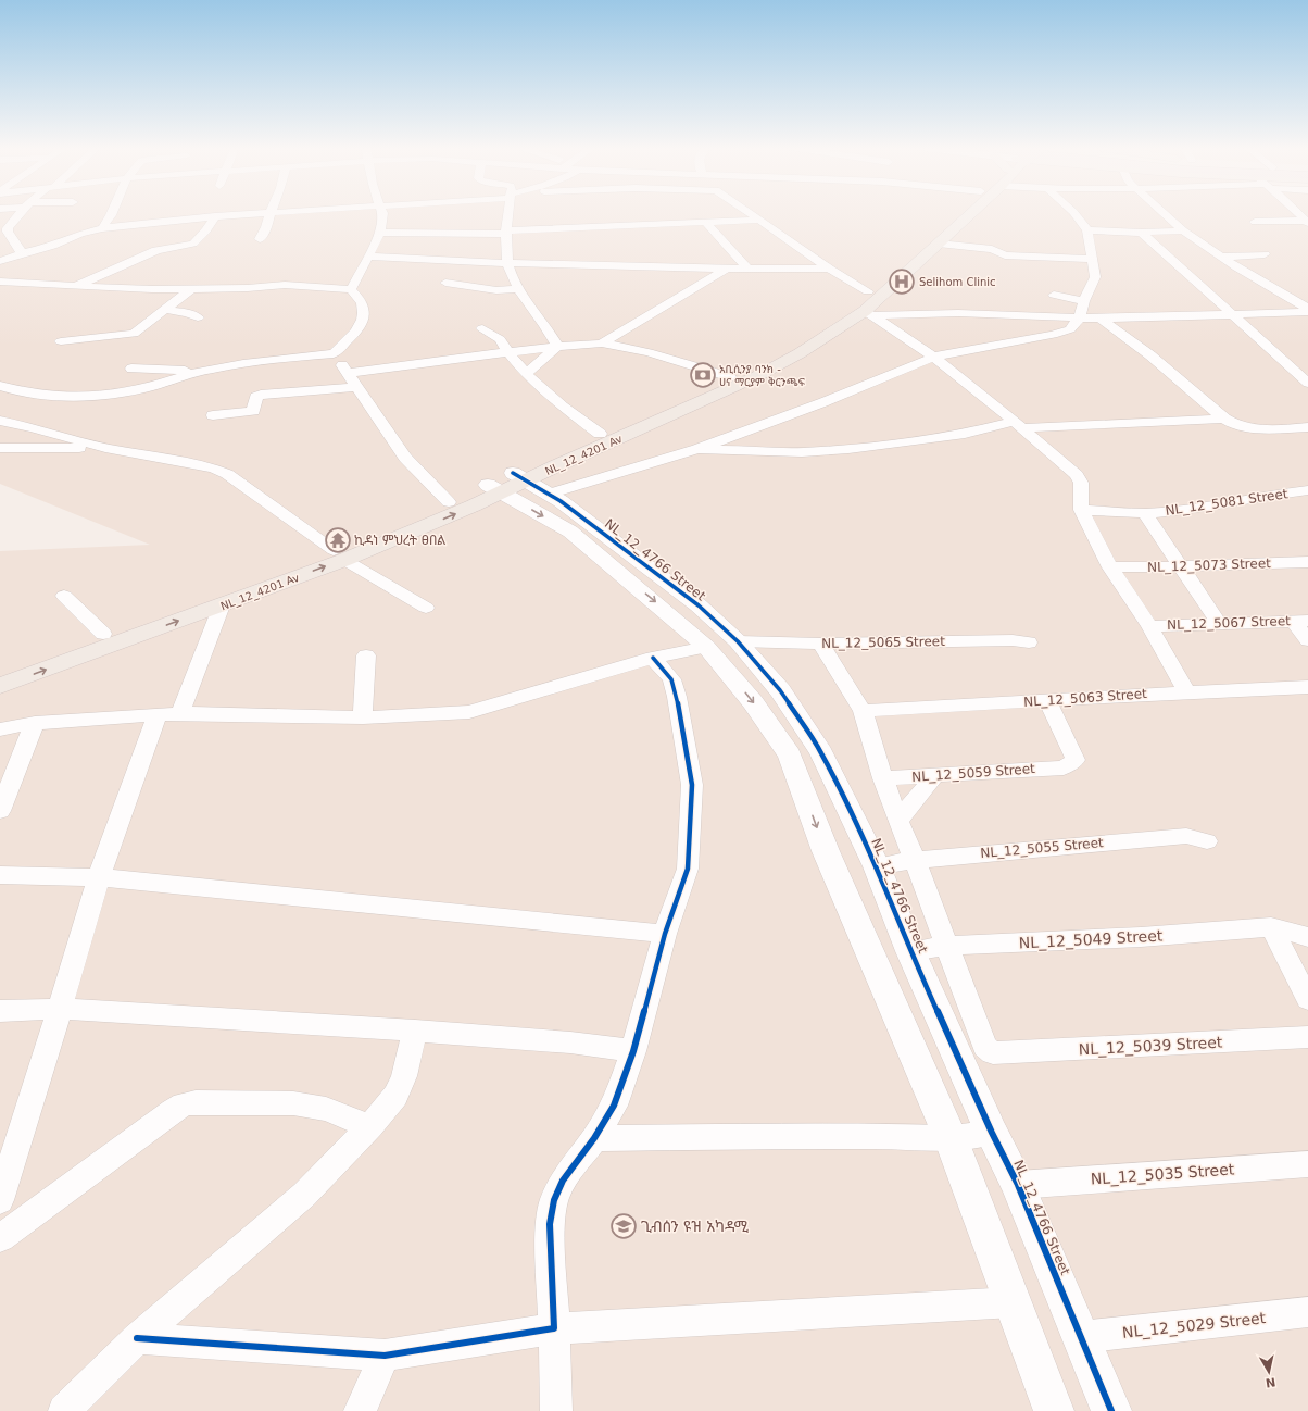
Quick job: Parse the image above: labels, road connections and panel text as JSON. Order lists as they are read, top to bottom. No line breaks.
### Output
{"streets":{"main road":["NL_12_4201 Av"],"street":["NL_12_5081 Street","NL_12_4766 Street","NL_12_5073 Street","NL_12_5067 Street","NL_12_5065 Street","NL_12_5063 Street","NL_12_5059 Street","NL_12_5055 Street","NL_12_5049 Street","NL_12_5039 Street","NL_12_5035 Street","NL_12_5029 Street"]},"crossings":[["NL_12_4201 Av","NL_12_4766 Street"],["NL_12_4766 Street","NL_12_5065 Street"],["NL_12_4766 Street","NL_12_5063 Street"],["NL_12_4766 Street","NL_12_5059 Street"],["NL_12_4766 Street","NL_12_5055 Street"],["NL_12_4766 Street","NL_12_5049 Street"],["NL_12_4766 Street","NL_12_5039 Street"],["NL_12_4766 Street","NL_12_5035 Street"],["NL_12_4766 Street","NL_12_5029 Street"],["NL_12_5063 Street","NL_12_5059 Street"]],"places":{"hospital":["Selihom Clinic"],"bank":["አቢሲንያ ባንክ - ሀና ማርያም ቅርንጫፍ"],"temple":["ኪዳነ ምህረት ፀበል"],"school or university":["ጊብሰን ዩዝ አካዳሚ"]},"north":"bottom"}
